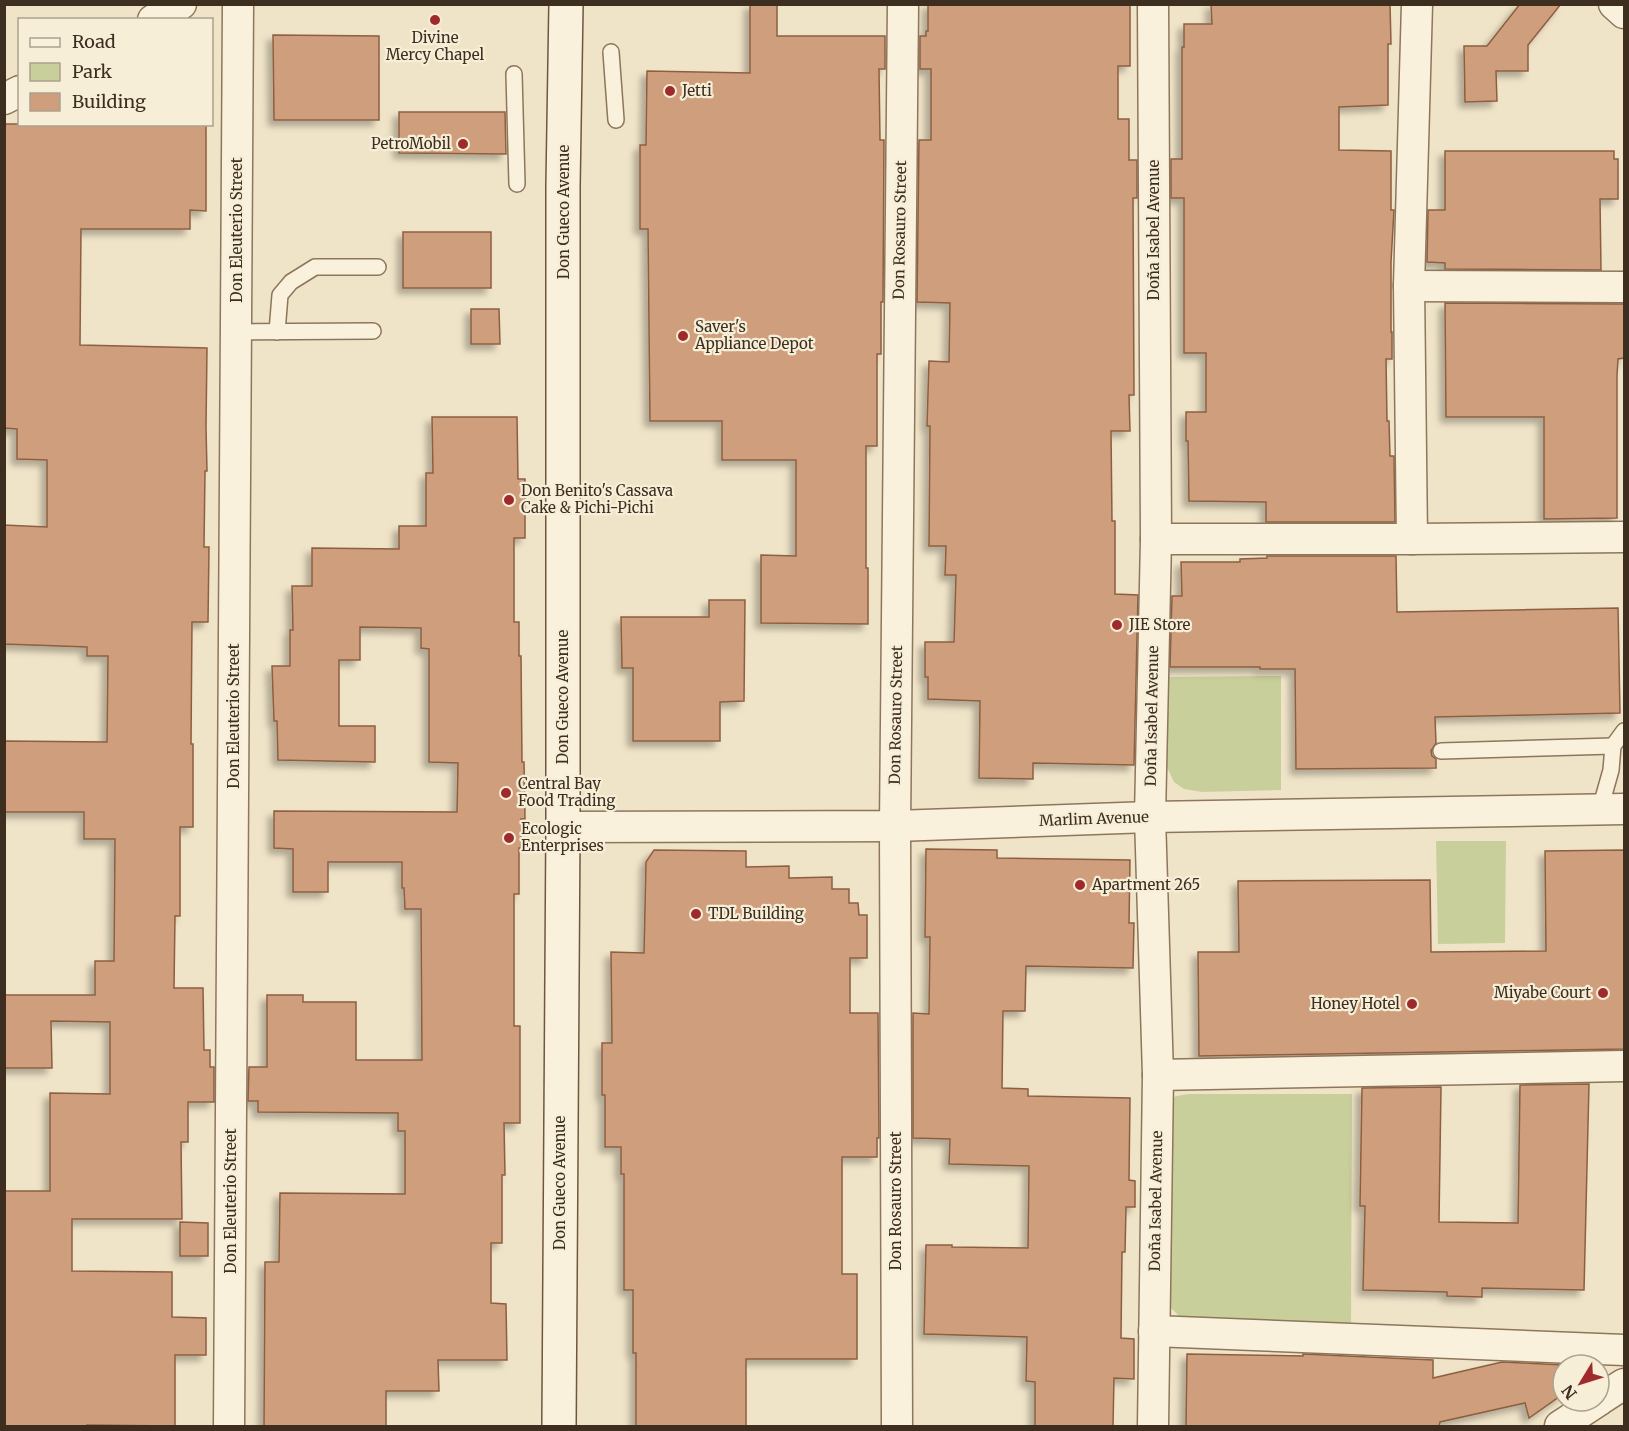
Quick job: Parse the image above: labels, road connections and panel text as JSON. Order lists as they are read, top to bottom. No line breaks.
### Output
{"streets":{"main road":["Don Gueco Avenue"],"street":["Don Eleuterio Street","Don Rosauro Street","Doña Isabel Avenue","Marlim Avenue"]},"crossings":[["Don Gueco Avenue","Marlim Avenue"],["Don Rosauro Street","Marlim Avenue"],["Doña Isabel Avenue","Marlim Avenue"]],"places":["Divine Mercy Chapel","Jetti","PetroMobil","Saver's Appliance Depot","Don Benito's Cassava Cake & Pichi-Pichi","JIE Store","Central Bay Food Trading","Ecologic Enterprises","Apartment 265","TDL Building","Miyabe Court","Honey Hotel"],"legend":["Road","Park","Building"],"north":"bottom left"}
